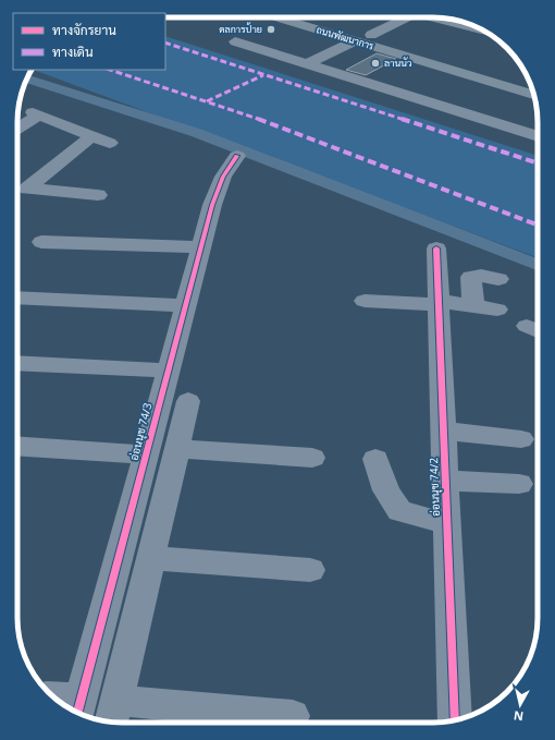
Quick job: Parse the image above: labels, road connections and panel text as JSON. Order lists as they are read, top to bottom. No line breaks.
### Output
{"streets":{"main road":["ถนนพัฒนาการ"],"street":["อ่อนนุช 74/3","อ่อนนุช 74/2"]},"places":["ดลการป้าย","ลานนัว"],"legend":["ทางจักรยาน","ทางเดิน"],"north":"bottom"}
